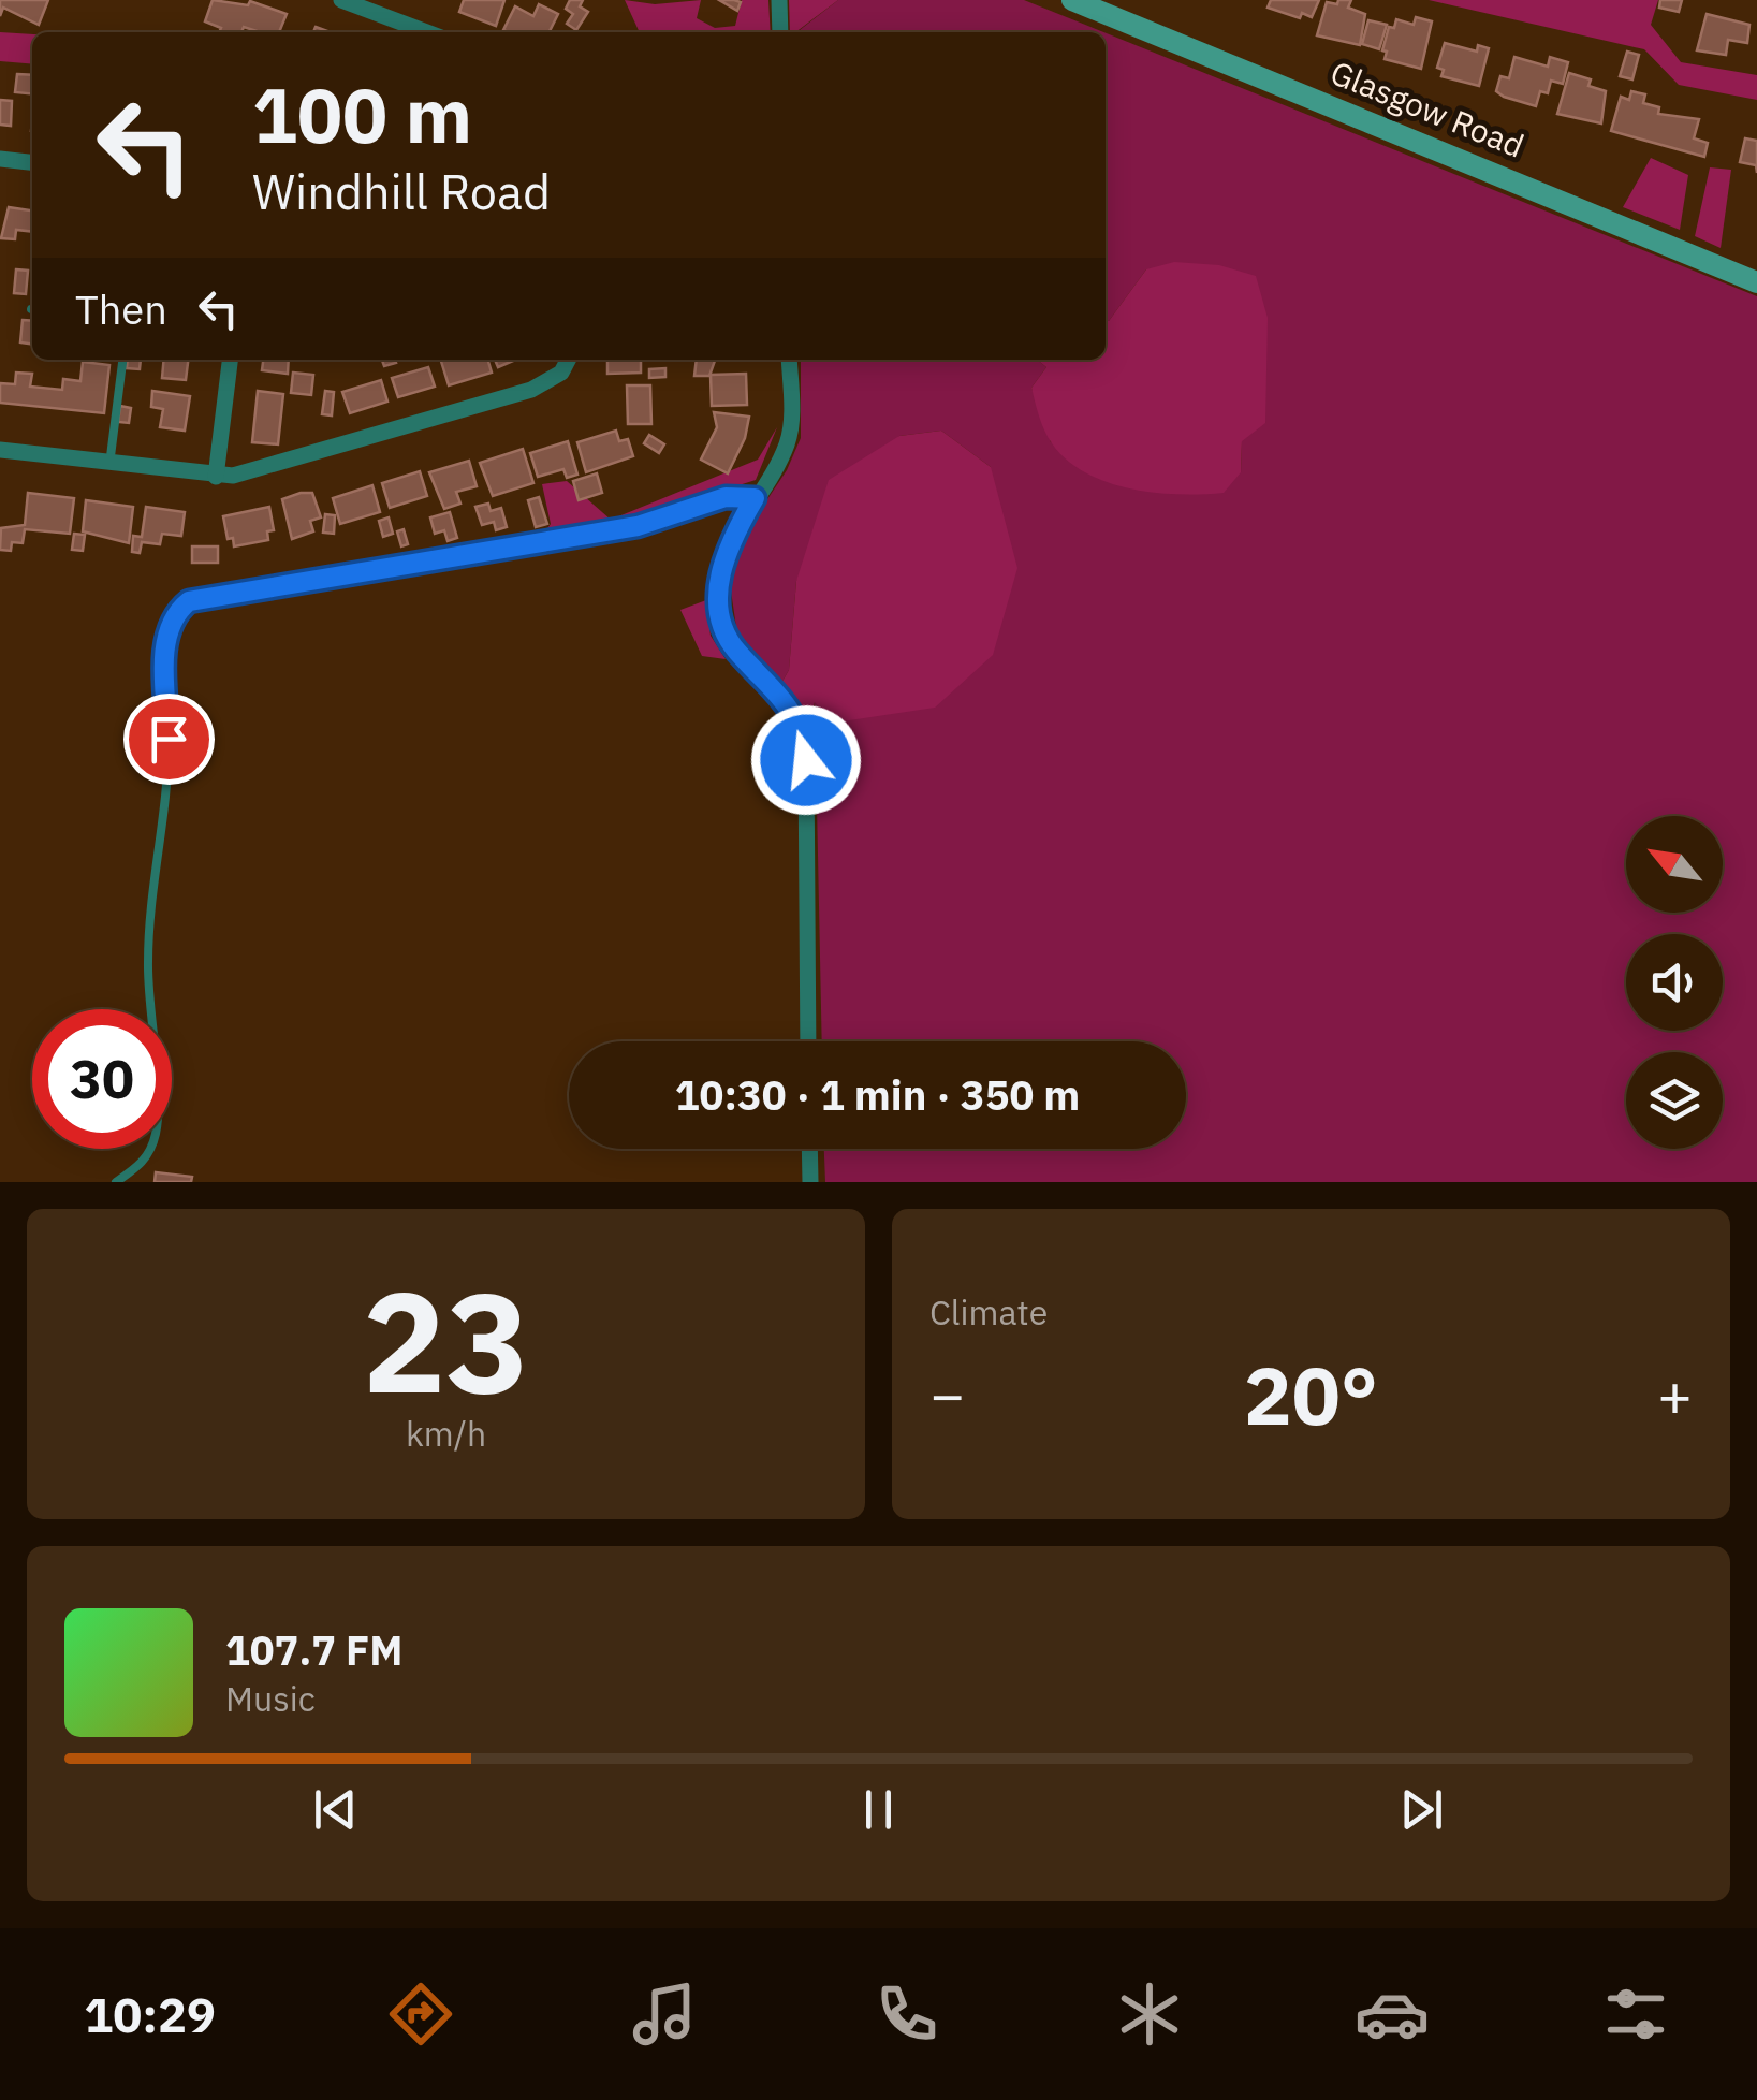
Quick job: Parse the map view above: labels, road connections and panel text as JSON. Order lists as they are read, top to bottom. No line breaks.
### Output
{"streets":{"main road":["Glasgow Road"]},"north":"top left","page":{"turn":["100 m","Windhill Road"],"then":"Then","limit":"30","trip":"10:30 · 1 min · 350 m","tile":[["23","km/h"],"Climate"],"heat":["−","20°","+"],"song":["107.7 FM","Music"],"tabs":"10:29"}}
